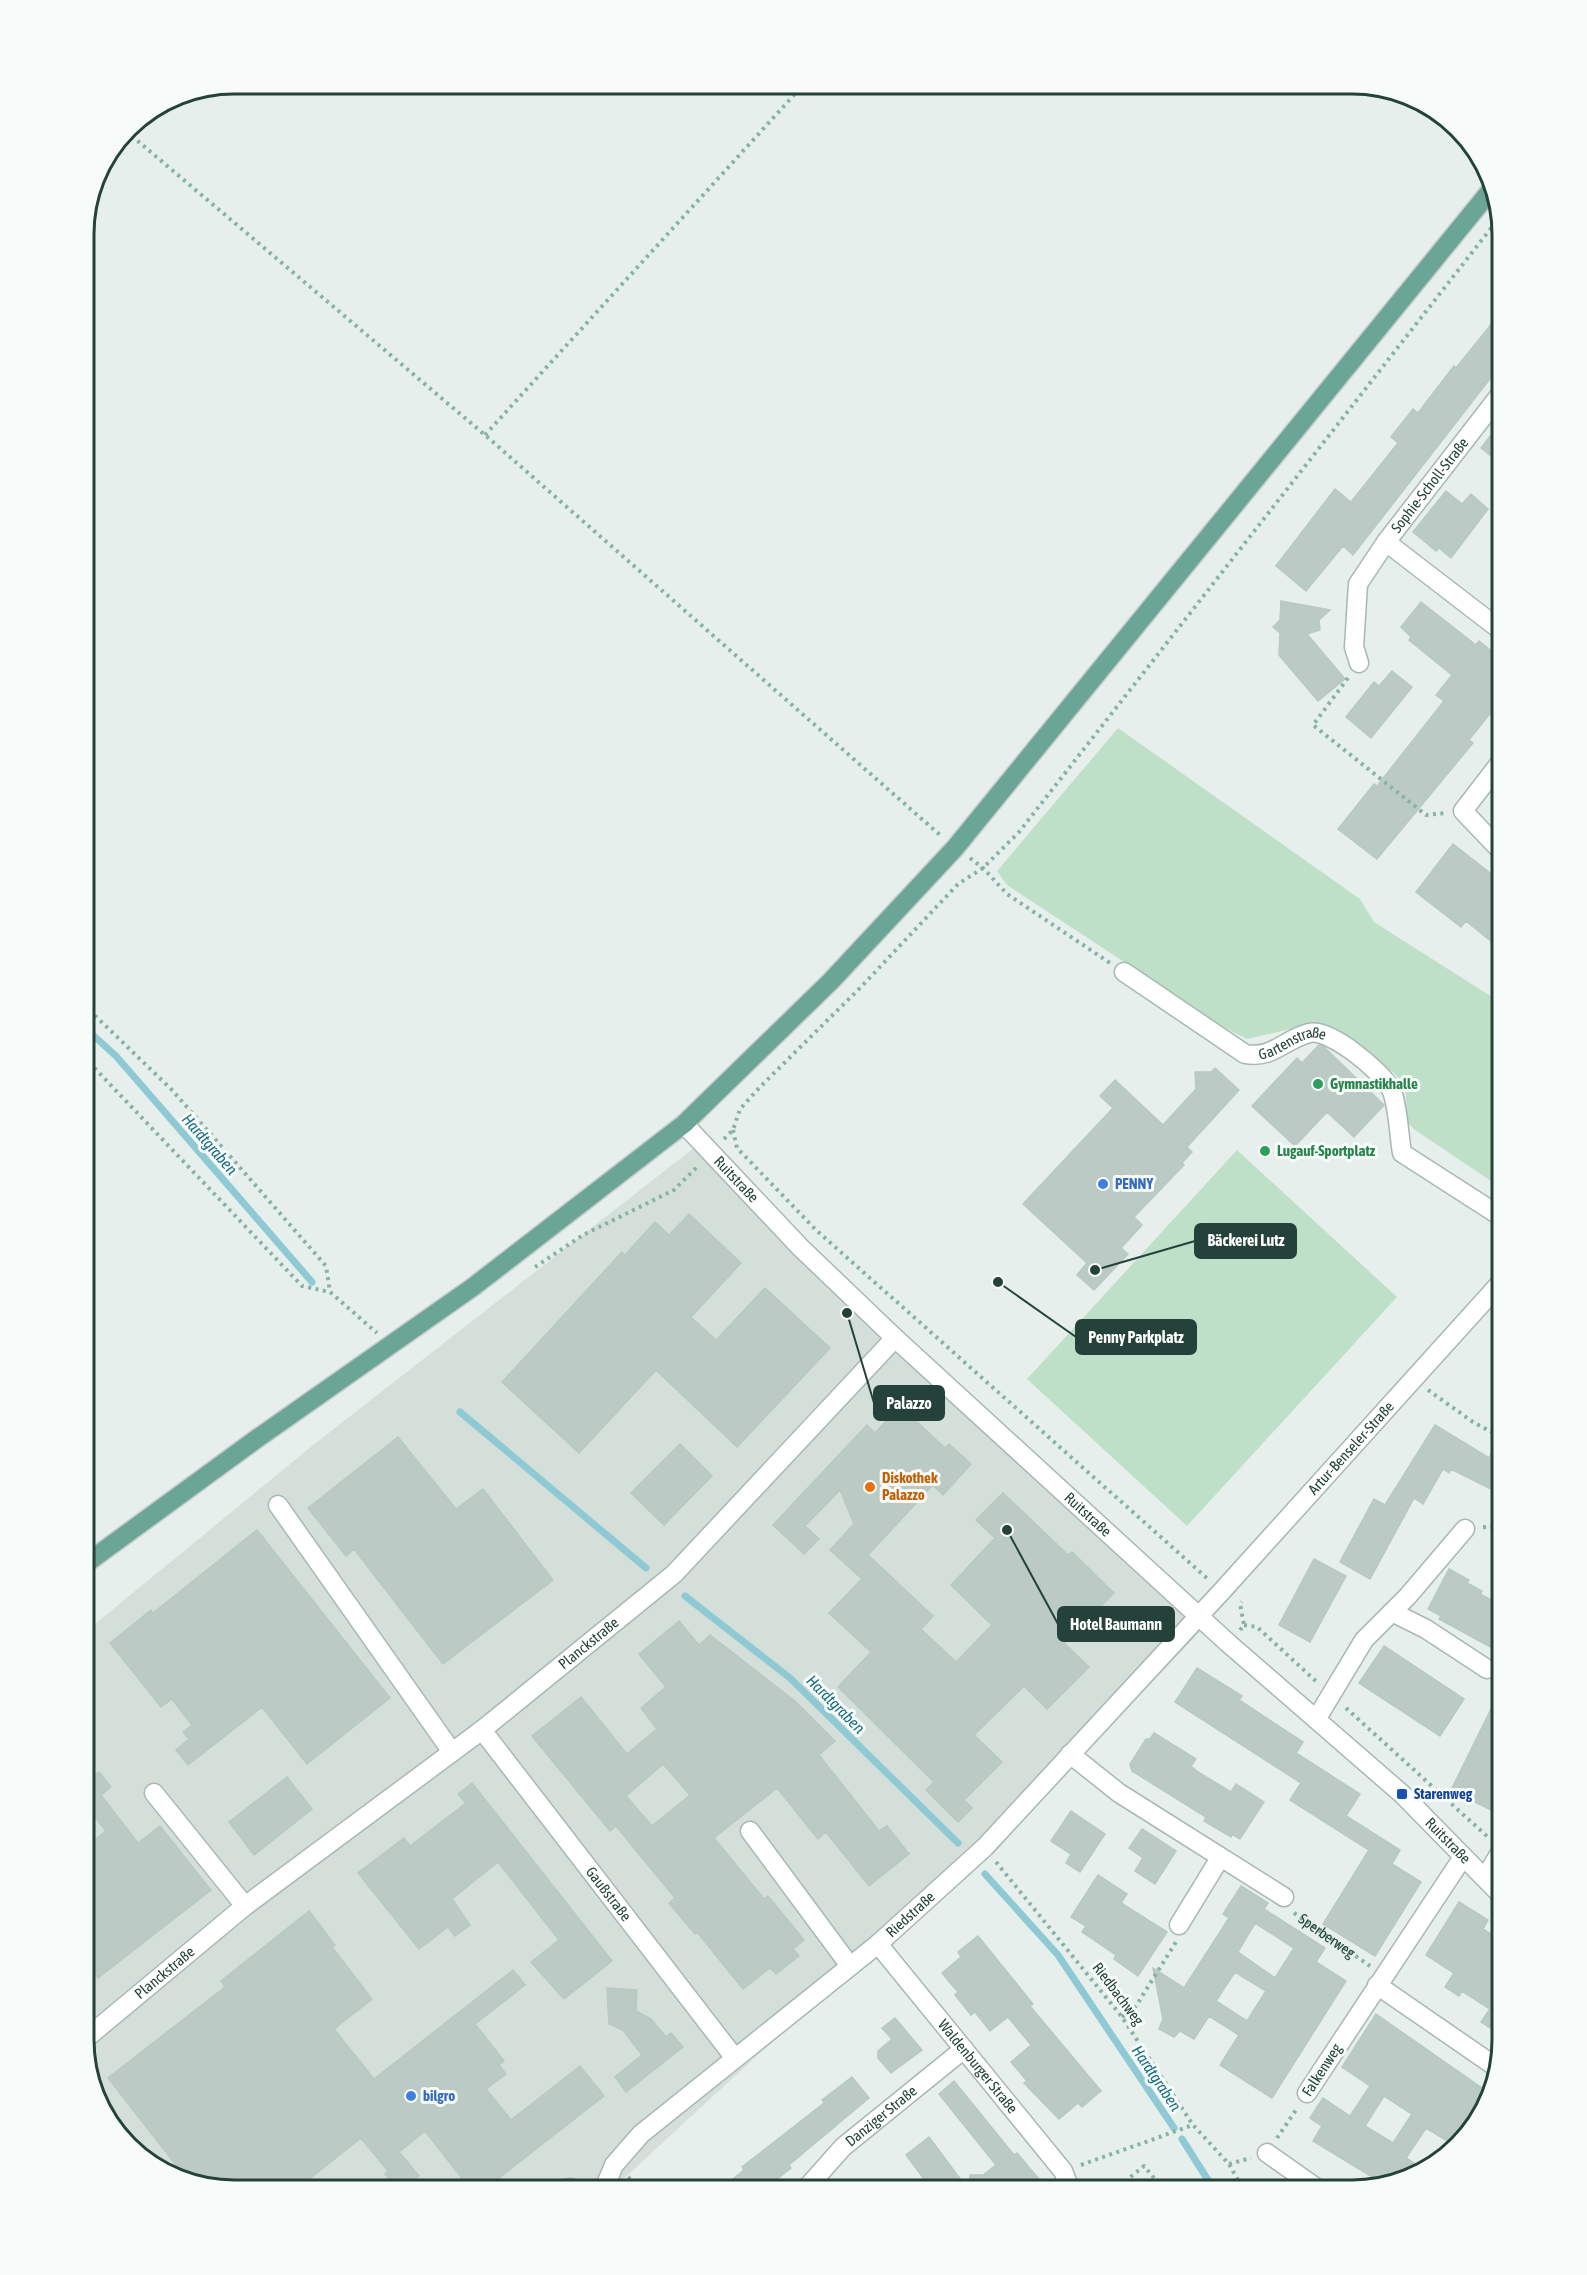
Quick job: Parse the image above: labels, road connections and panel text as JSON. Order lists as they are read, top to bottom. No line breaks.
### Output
{"streets":{"street":["Sophie-Scholl-Straße","Gartenstraße","Ruitstraße","Artur-Benseler-Straße","Planckstraße","Gaußstraße","Riedstraße","Waldenburger Straße","Falkenweg","Danziger Straße"],"path":["Sperberweg","Riedbachweg"]},"crossings":[["Ruitstraße","Artur-Benseler-Straße"],["Ruitstraße","Planckstraße"],["Ruitstraße","Riedstraße"],["Ruitstraße","Falkenweg"],["Artur-Benseler-Straße","Riedstraße"],["Planckstraße","Gaußstraße"],["Gaußstraße","Riedstraße"],["Riedstraße","Riedbachweg"],["Riedstraße","Waldenburger Straße"],["Sperberweg","Falkenweg"],["Waldenburger Straße","Danziger Straße"]],"water":["Hardtgraben"],"places":{"other":["Gymnastikhalle","Lugauf-Sportplatz","PENNY","Bäckerei Lutz","Penny Parkplatz","Palazzo","Diskothek Palazzo","Hotel Baumann","bilgro"],"transit":["Starenweg"]}}
